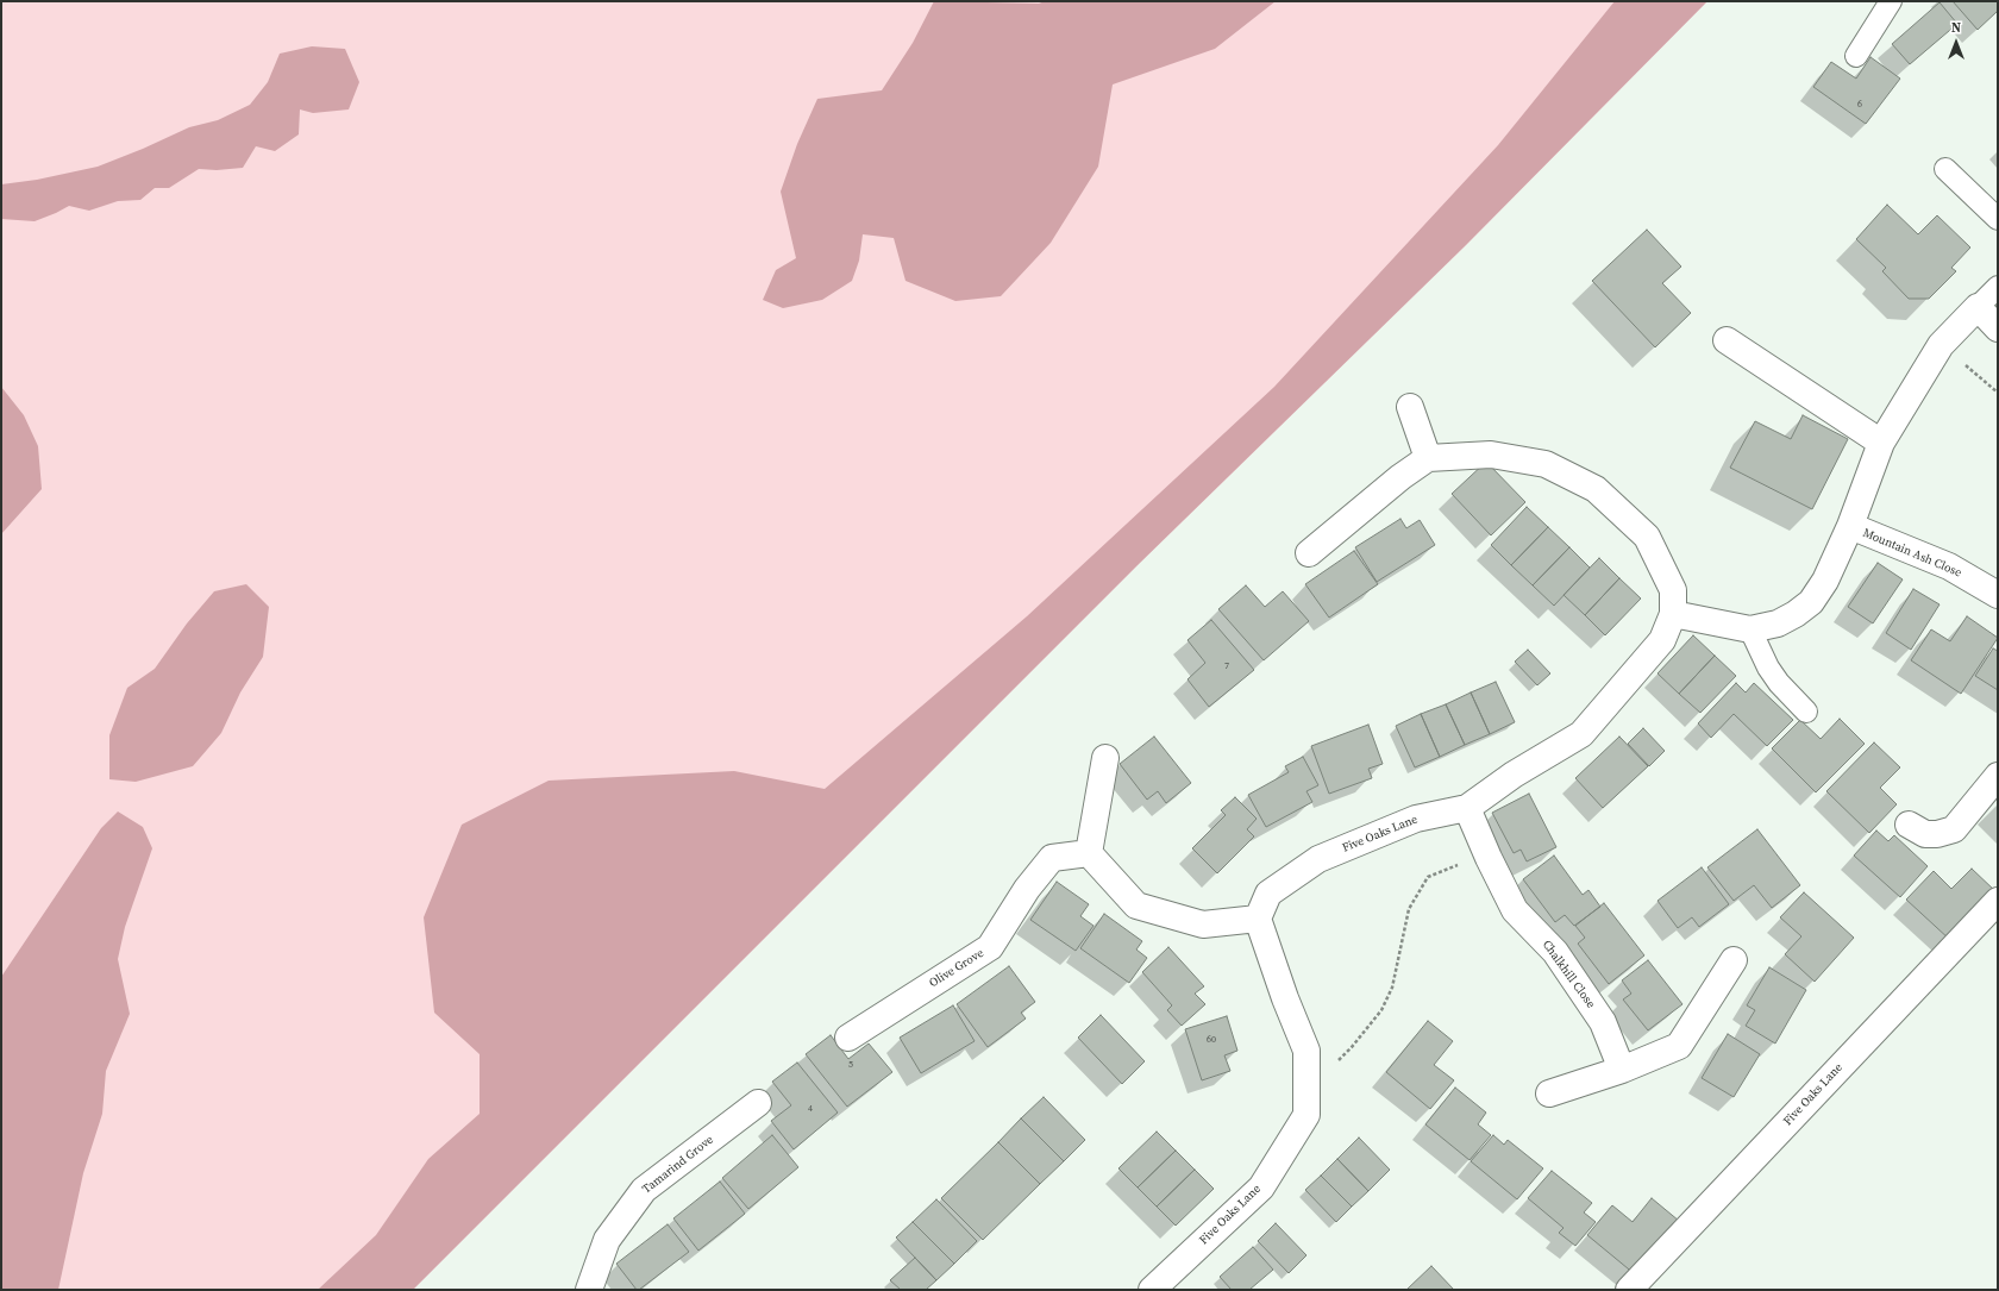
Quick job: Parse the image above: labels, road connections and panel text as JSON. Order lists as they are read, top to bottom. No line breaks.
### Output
{"streets":{"street":["Mountain Ash Close","Five Oaks Lane","Olive Grove","Chalkhill Close","Tamarind Grove"]},"crossings":[["Five Oaks Lane","Chalkhill Close"]],"house_numbers":["6","7","60","5","4"],"north":"top"}
